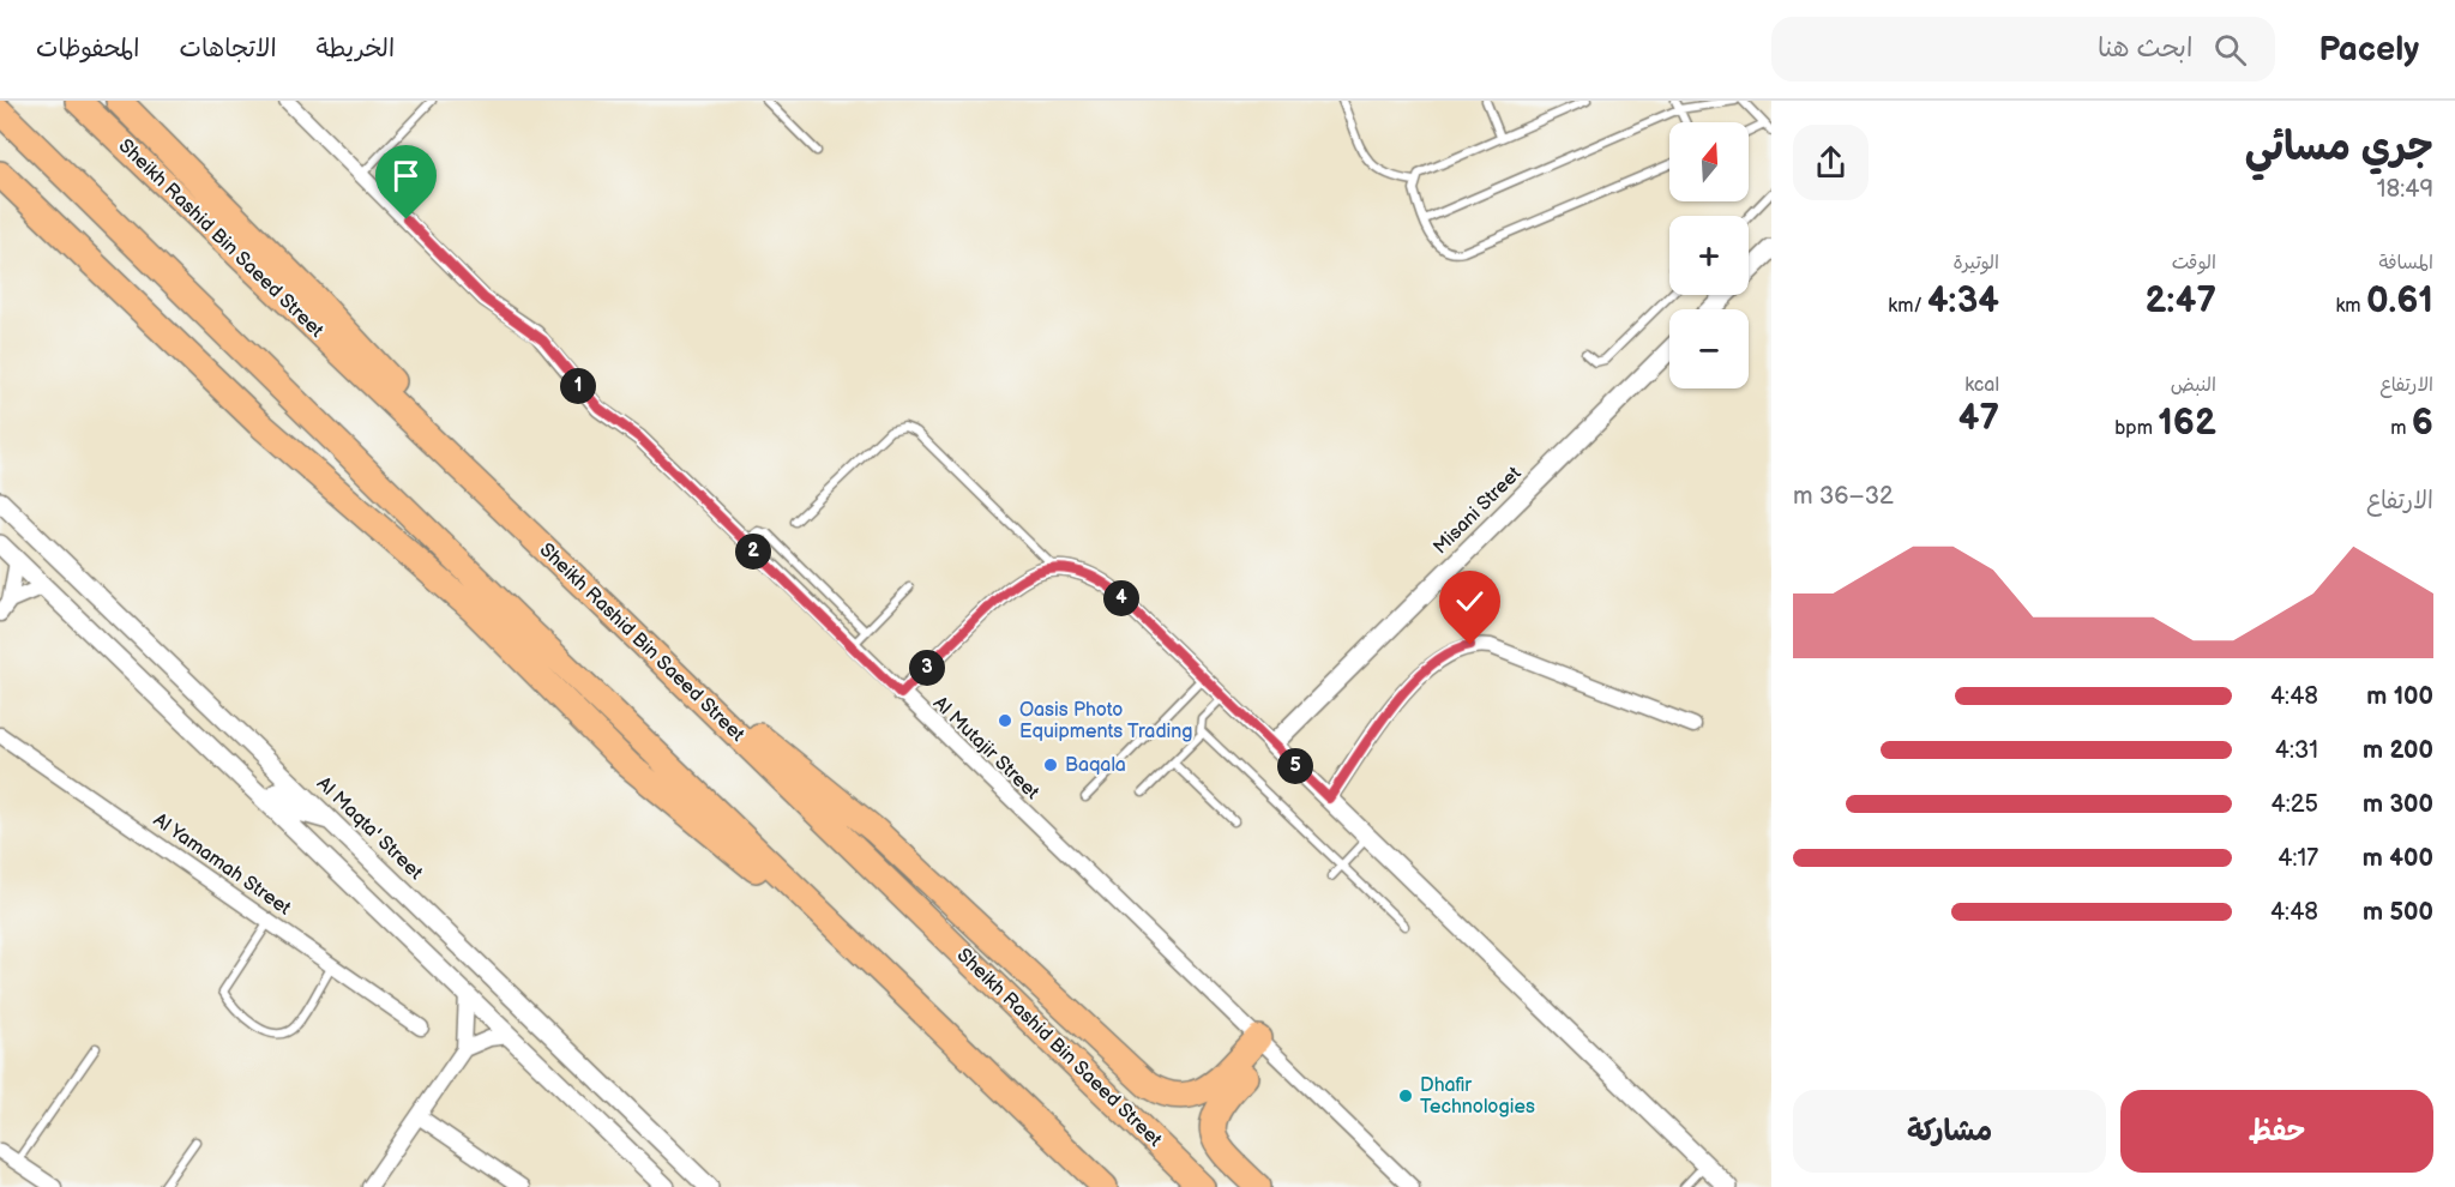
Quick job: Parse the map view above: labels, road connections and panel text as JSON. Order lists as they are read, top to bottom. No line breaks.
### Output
{"streets":{"highway":["Sheikh Rashid Bin Saeed Street"],"street":["Misani Street","Al Mutajir Street","Al Maqta' Street","Al Yamamah Street"]},"places":["Oasis Photo Equipments Trading","Baqala","Dhafir Technologies"],"north":"top","page":{"header":"Pacely","search":"ابحث هنا","nav":["الخريطة","الاتجاهات","المحفوظات"],"heading":["جري مسائي","18:49"],"map_buttons":["+","−"],"stats":[["المسافة","0.61 km"],["الوقت","2:47"],["الوتيرة","4:34 /km"],["الارتفاع","6 m"],["النبض","162 bpm"],["kcal","47"]],"pins":["1","2","4","3","5"],"chart":["الارتفاع","32–36 m"],"list":[{"name":"100 m","note":"4:48"},{"name":"200 m","note":"4:31"},{"name":"300 m","note":"4:25"},{"name":"400 m","note":"4:17"},{"name":"500 m","note":"4:48"}],"buttons":["حفظ","مشاركة"]}}
